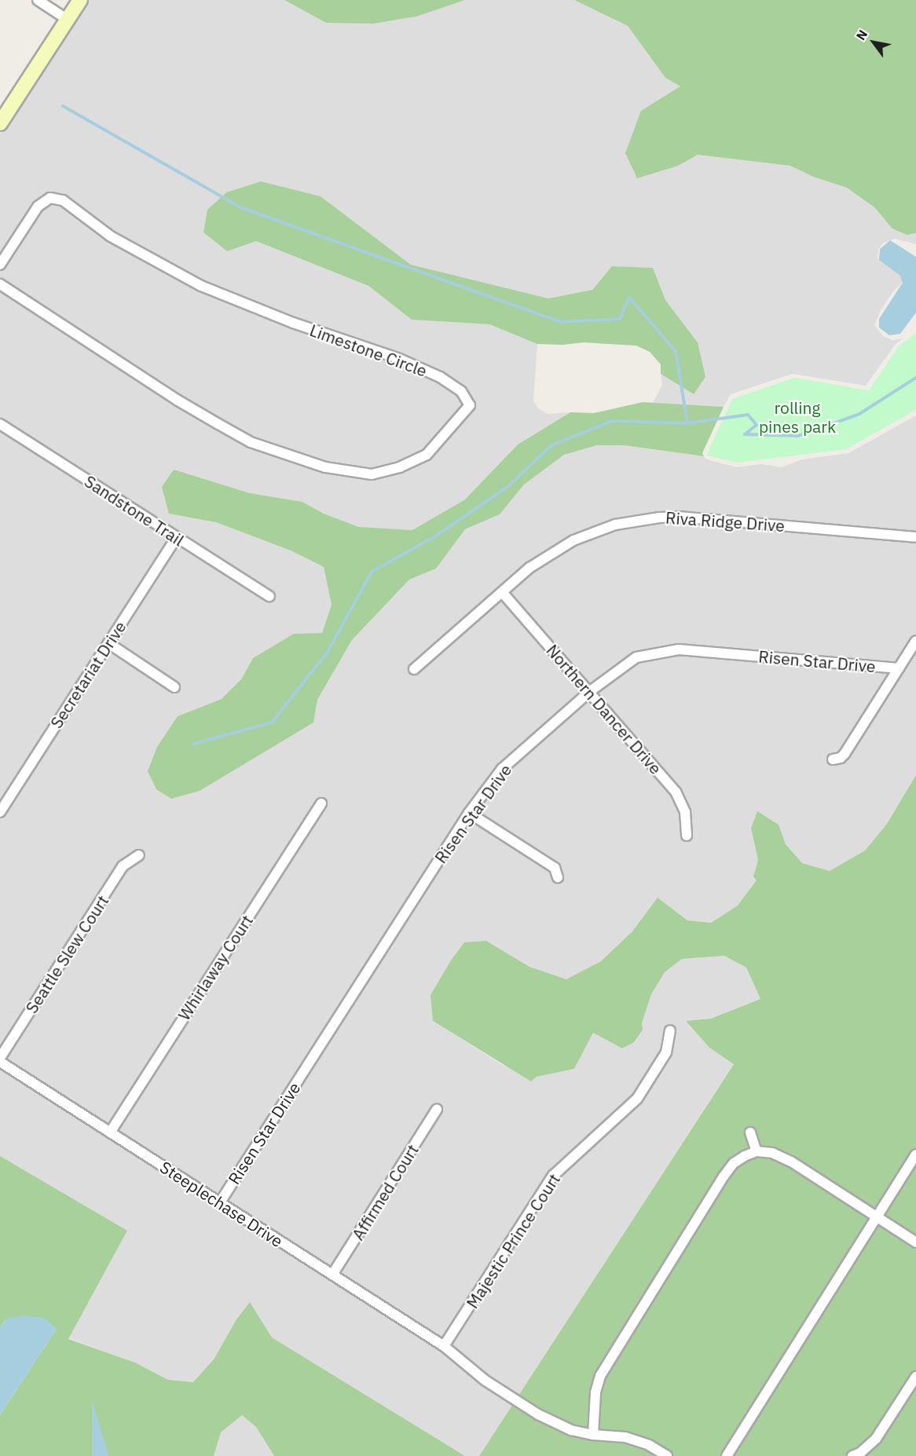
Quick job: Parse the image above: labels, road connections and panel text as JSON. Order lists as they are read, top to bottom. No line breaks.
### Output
{"streets":{"street":["Limestone Circle","Sandstone Trail","Riva Ridge Drive","Risen Star Drive","Secretariat Drive","Northern Dancer Drive","Seattle Slew Court","Whirlaway Court","Affirmed Court","Steeplechase Drive","Majestic Prince Court"]},"crossings":[["Sandstone Trail","Secretariat Drive"],["Riva Ridge Drive","Northern Dancer Drive"],["Risen Star Drive","Northern Dancer Drive"],["Risen Star Drive","Steeplechase Drive"],["Seattle Slew Court","Steeplechase Drive"],["Whirlaway Court","Steeplechase Drive"],["Affirmed Court","Steeplechase Drive"],["Steeplechase Drive","Majestic Prince Court"]],"parks":["rolling pines park"],"north":"top left"}
